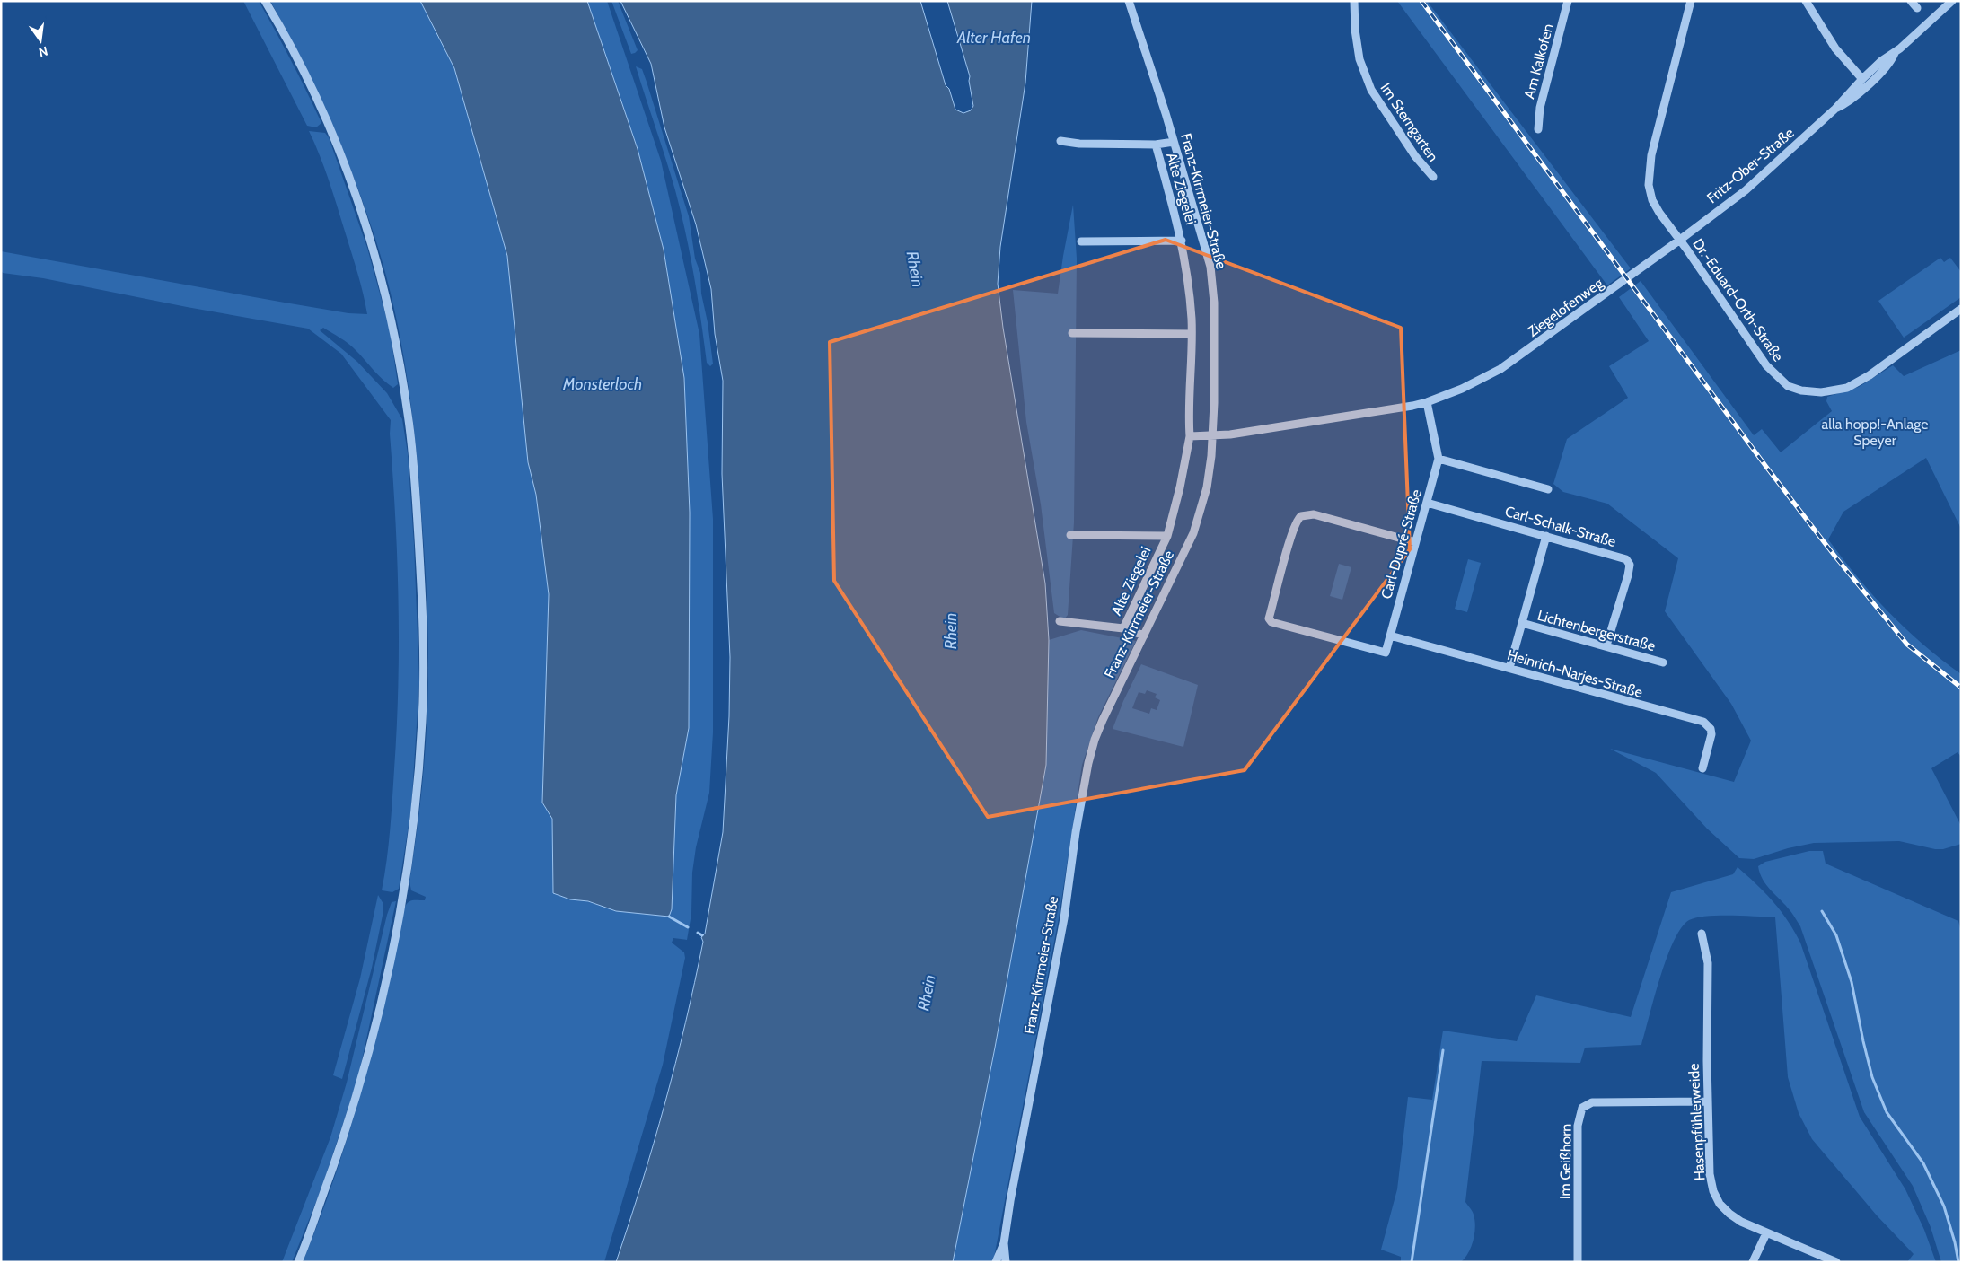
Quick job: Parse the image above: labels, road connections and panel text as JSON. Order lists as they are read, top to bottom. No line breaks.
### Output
{"streets":{"street":["Am Kalkofen","Im Sterngarten","Fritz-Ober-Straße","Alte Ziegelei","Franz-Kirrmeier-Straße","Dr.-Eduard-Orth-Straße","Ziegelofenweg","Carl-Schalk-Straße","Carl-Dupré-Straße","Lichtenbergerstraße","Heinrich-Narjes-Straße","Hasenpfühlerweide","Im Geißhorn"]},"crossings":[["Fritz-Ober-Straße","Dr.-Eduard-Orth-Straße"],["Fritz-Ober-Straße","Ziegelofenweg"],["Alte Ziegelei","Franz-Kirrmeier-Straße"],["Franz-Kirrmeier-Straße","Ziegelofenweg"],["Dr.-Eduard-Orth-Straße","Ziegelofenweg"],["Ziegelofenweg","Carl-Dupré-Straße"],["Carl-Schalk-Straße","Carl-Dupré-Straße"],["Carl-Schalk-Straße","Lichtenbergerstraße"],["Carl-Dupré-Straße","Heinrich-Narjes-Straße"],["Lichtenbergerstraße","Heinrich-Narjes-Straße"],["Hasenpfühlerweide","Im Geißhorn"]],"water":["Alter Hafen","Rhein","Monsterloch"],"parks":["alla hopp!-Anlage Speyer"],"north":"bottom"}
